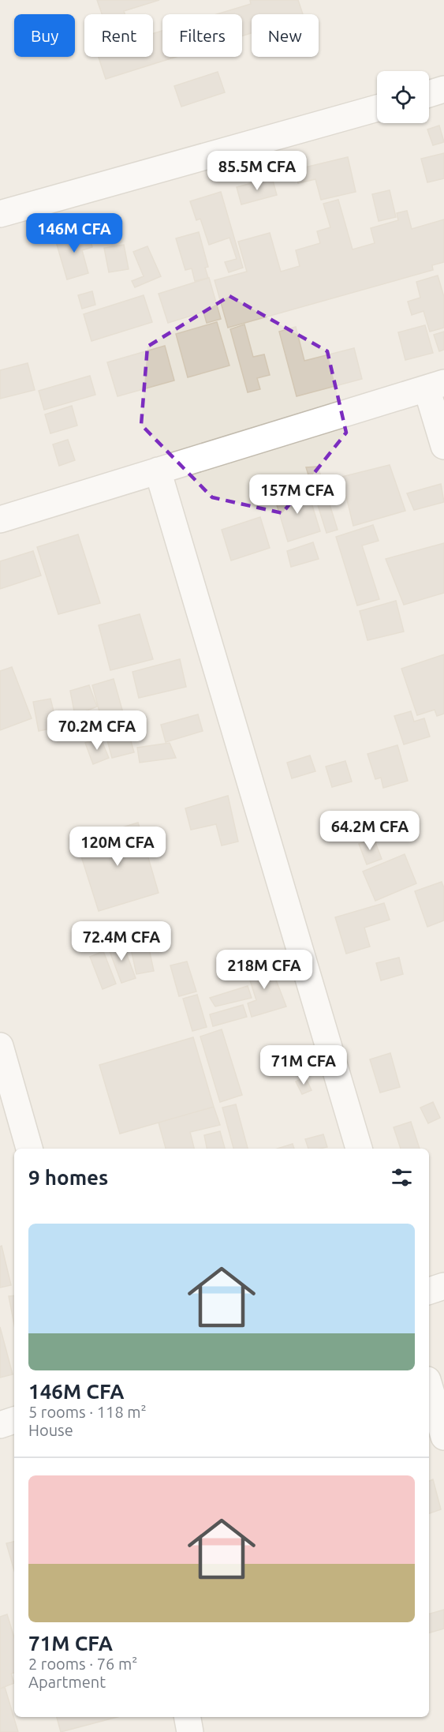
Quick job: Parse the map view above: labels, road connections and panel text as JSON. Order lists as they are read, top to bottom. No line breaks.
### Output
{"page":{"chip":["Buy","Rent","Filters","New"],"price":["85.5M CFA","146M CFA","157M CFA","70.2M CFA","64.2M CFA","120M CFA","72.4M CFA","218M CFA","71M CFA"],"heading":"9 homes","list":[{"name":"146M CFA","note":"5 rooms · 118 m² · House"},{"name":"71M CFA","note":"2 rooms · 76 m² · Apartment"}]}}
